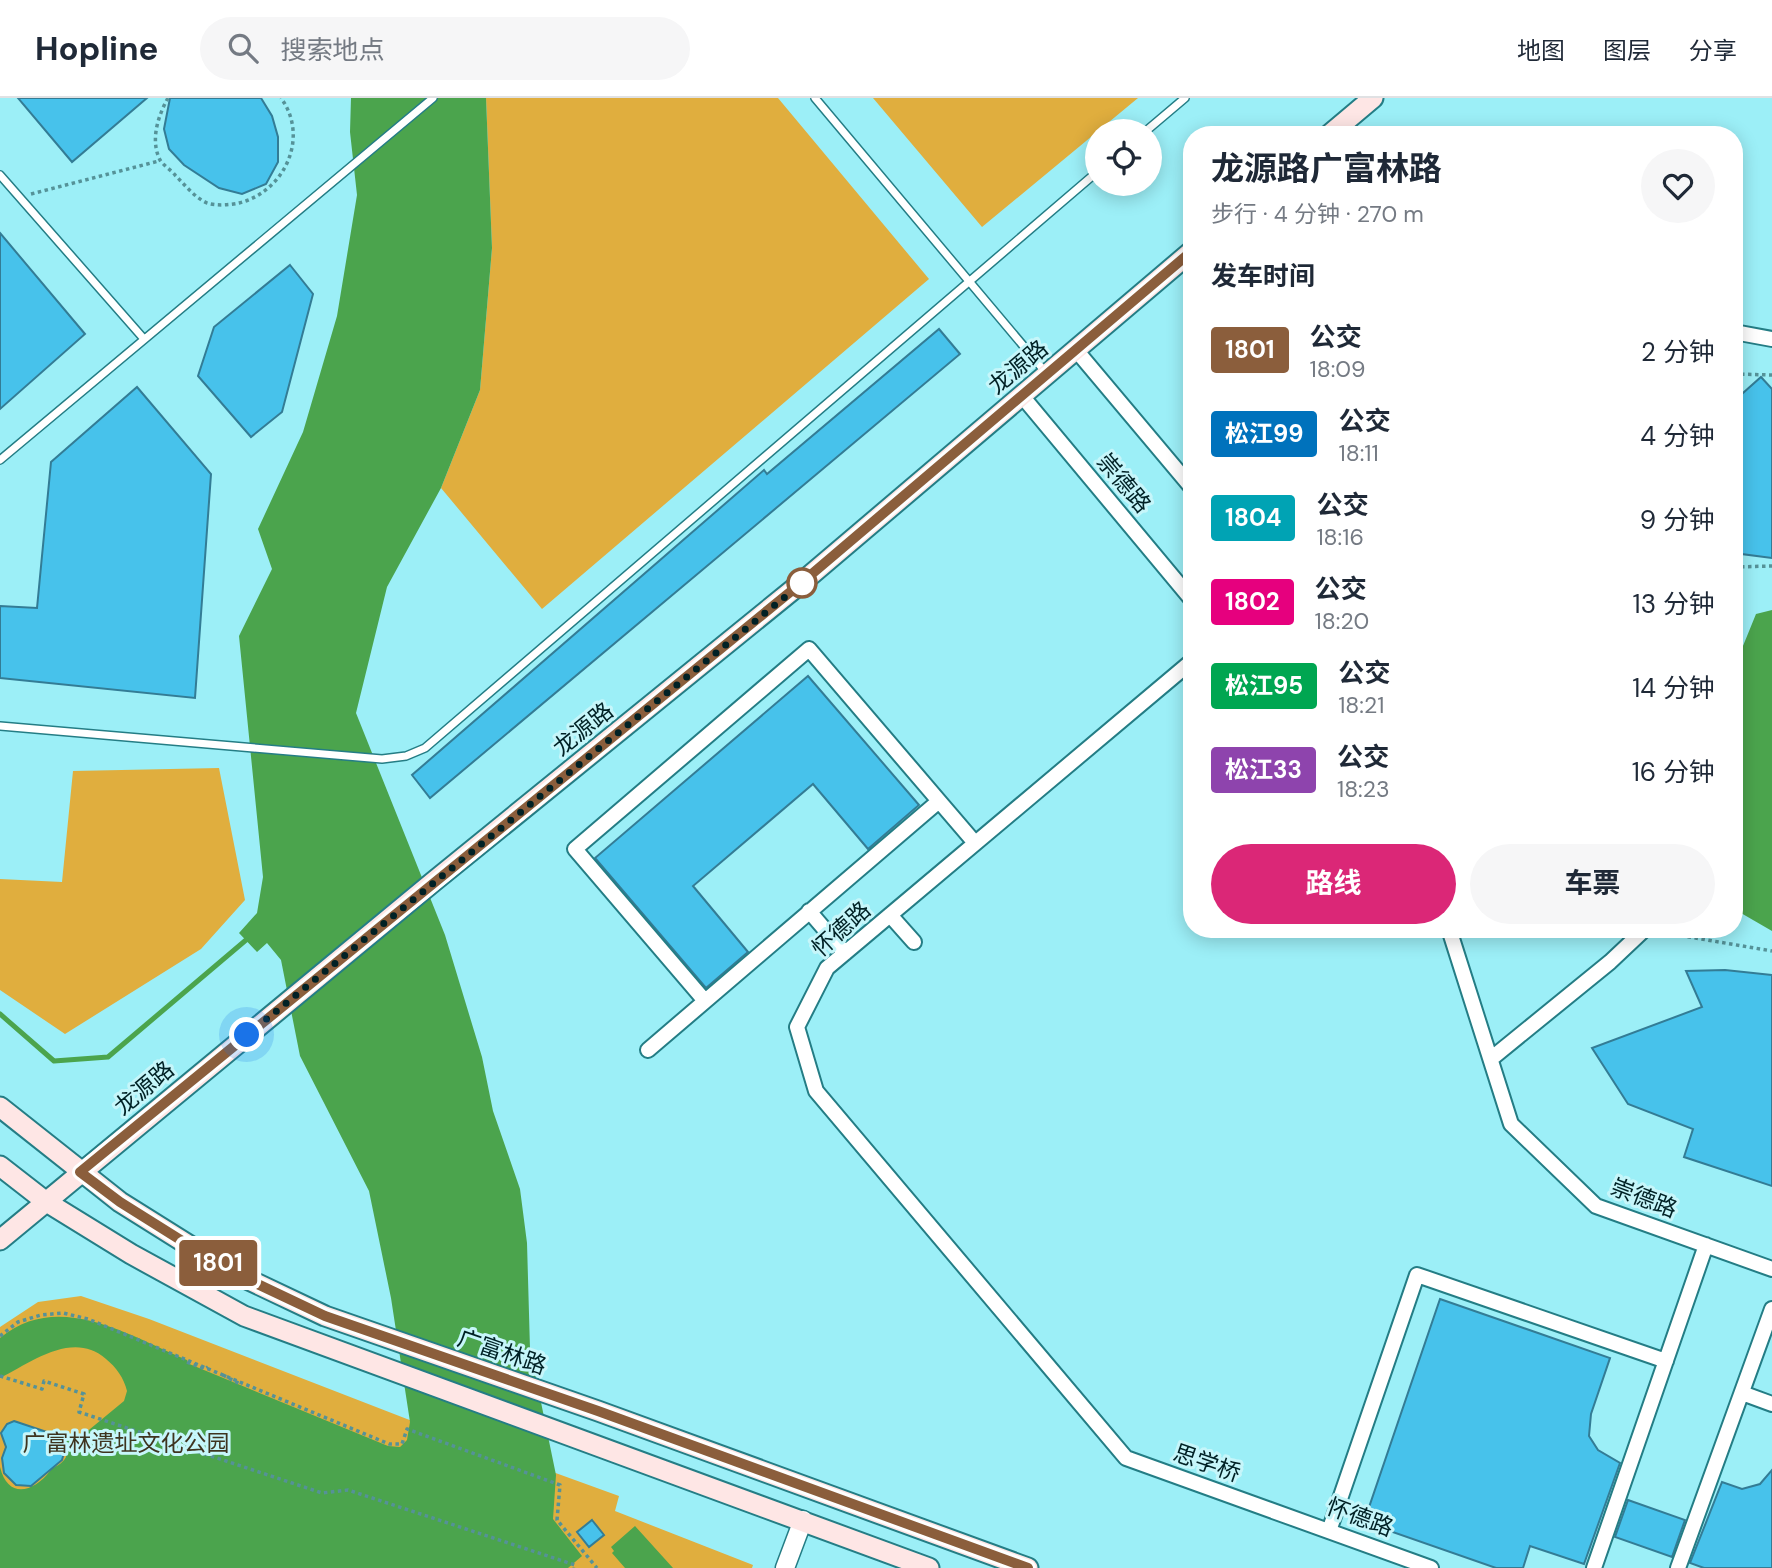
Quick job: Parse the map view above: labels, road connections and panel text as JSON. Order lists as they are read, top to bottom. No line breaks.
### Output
{"streets":{"main road":["龙源路","广富林路"],"street":["崇德路","怀德路","思学桥"]},"crossings":[["龙源路","崇德路"],["龙源路","广富林路"],["怀德路","思学桥"]],"parks":["广富林遗址文化公园"],"lines":["bus line 1801"],"page":{"header":"Hopline","search":"搜索地点","nav":["地图","图层","分享"],"on_map":"1801","heading":[["龙源路广富林路","步行 · 4 分钟 · 270 m"],"发车时间"],"list":[{"mark":"1801","name":"公交","note":"18:09","value":"2 分钟"},{"mark":"松江99","name":"公交","note":"18:11","value":"4 分钟"},{"mark":"1804","name":"公交","note":"18:16","value":"9 分钟"},{"mark":"1802","name":"公交","note":"18:20","value":"13 分钟"},{"mark":"松江95","name":"公交","note":"18:21","value":"14 分钟"},{"mark":"松江33","name":"公交","note":"18:23","value":"16 分钟"}],"buttons":["路线","车票"]}}
